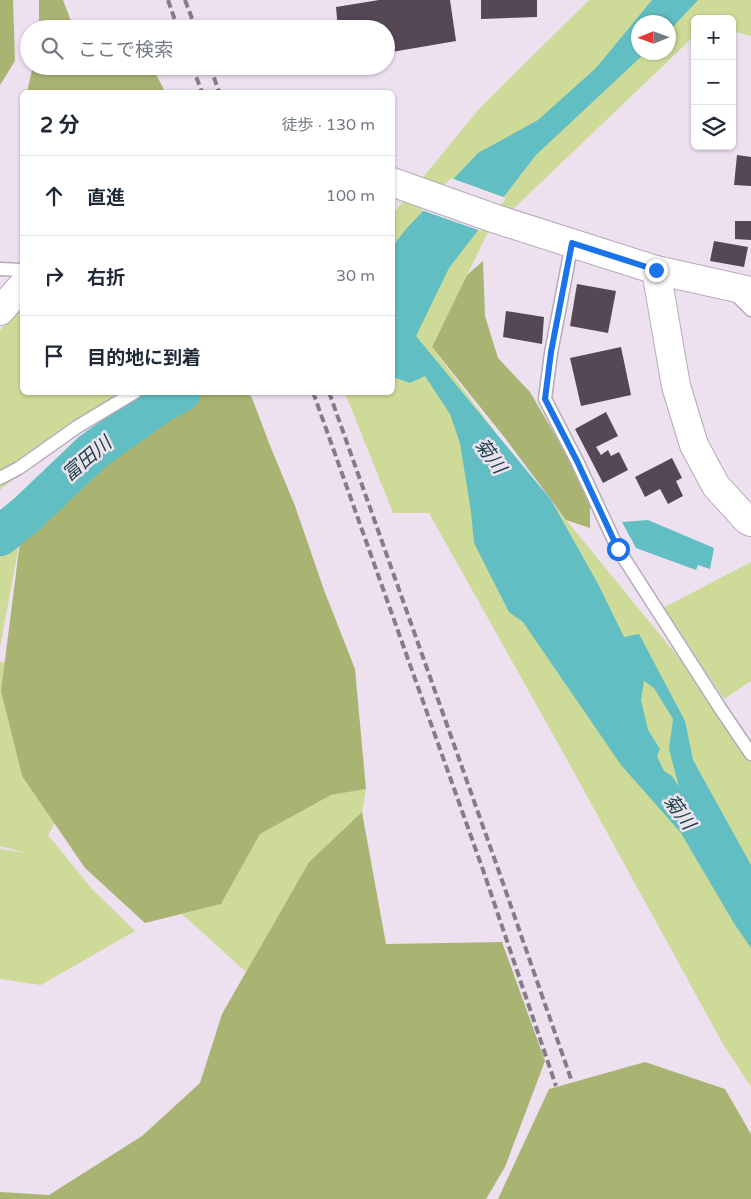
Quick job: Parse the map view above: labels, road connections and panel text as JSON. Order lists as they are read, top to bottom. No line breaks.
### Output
{"water":["菊川","富田川"],"north":"left","page":{"map_buttons":["+","−"],"search":"ここで検索","heading":["2 分","徒歩 · 130 m"],"list":[["直進","100 m"],["右折","30 m"],"目的地に到着"]}}
